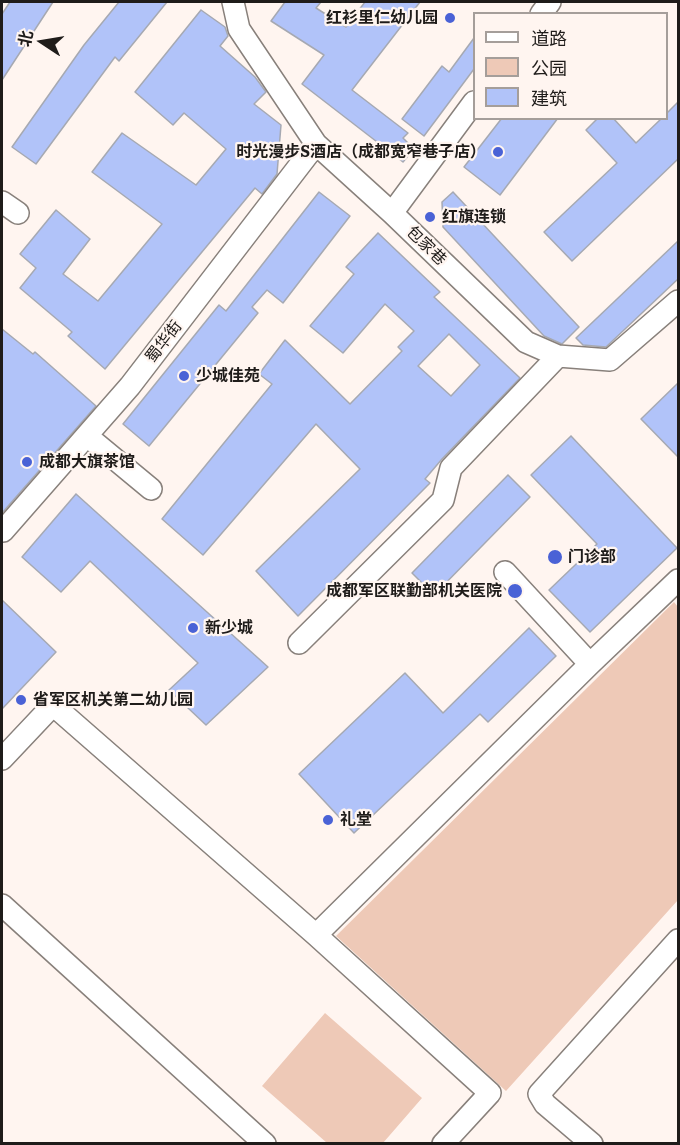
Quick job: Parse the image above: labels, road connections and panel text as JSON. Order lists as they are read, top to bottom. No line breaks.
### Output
{"streets":{"street":["包家巷","蜀华街"]},"crossings":[["包家巷","蜀华街"]],"places":["红衫里仁幼儿园","时光漫步S酒店（成都宽窄巷子店）","红旗连锁","少城佳苑","成都大旗茶馆","门诊部","成都军区联勤部机关医院","新少城","省军区机关第二幼儿园","礼堂"],"legend":["道路","公园","建筑"],"north":"left"}
